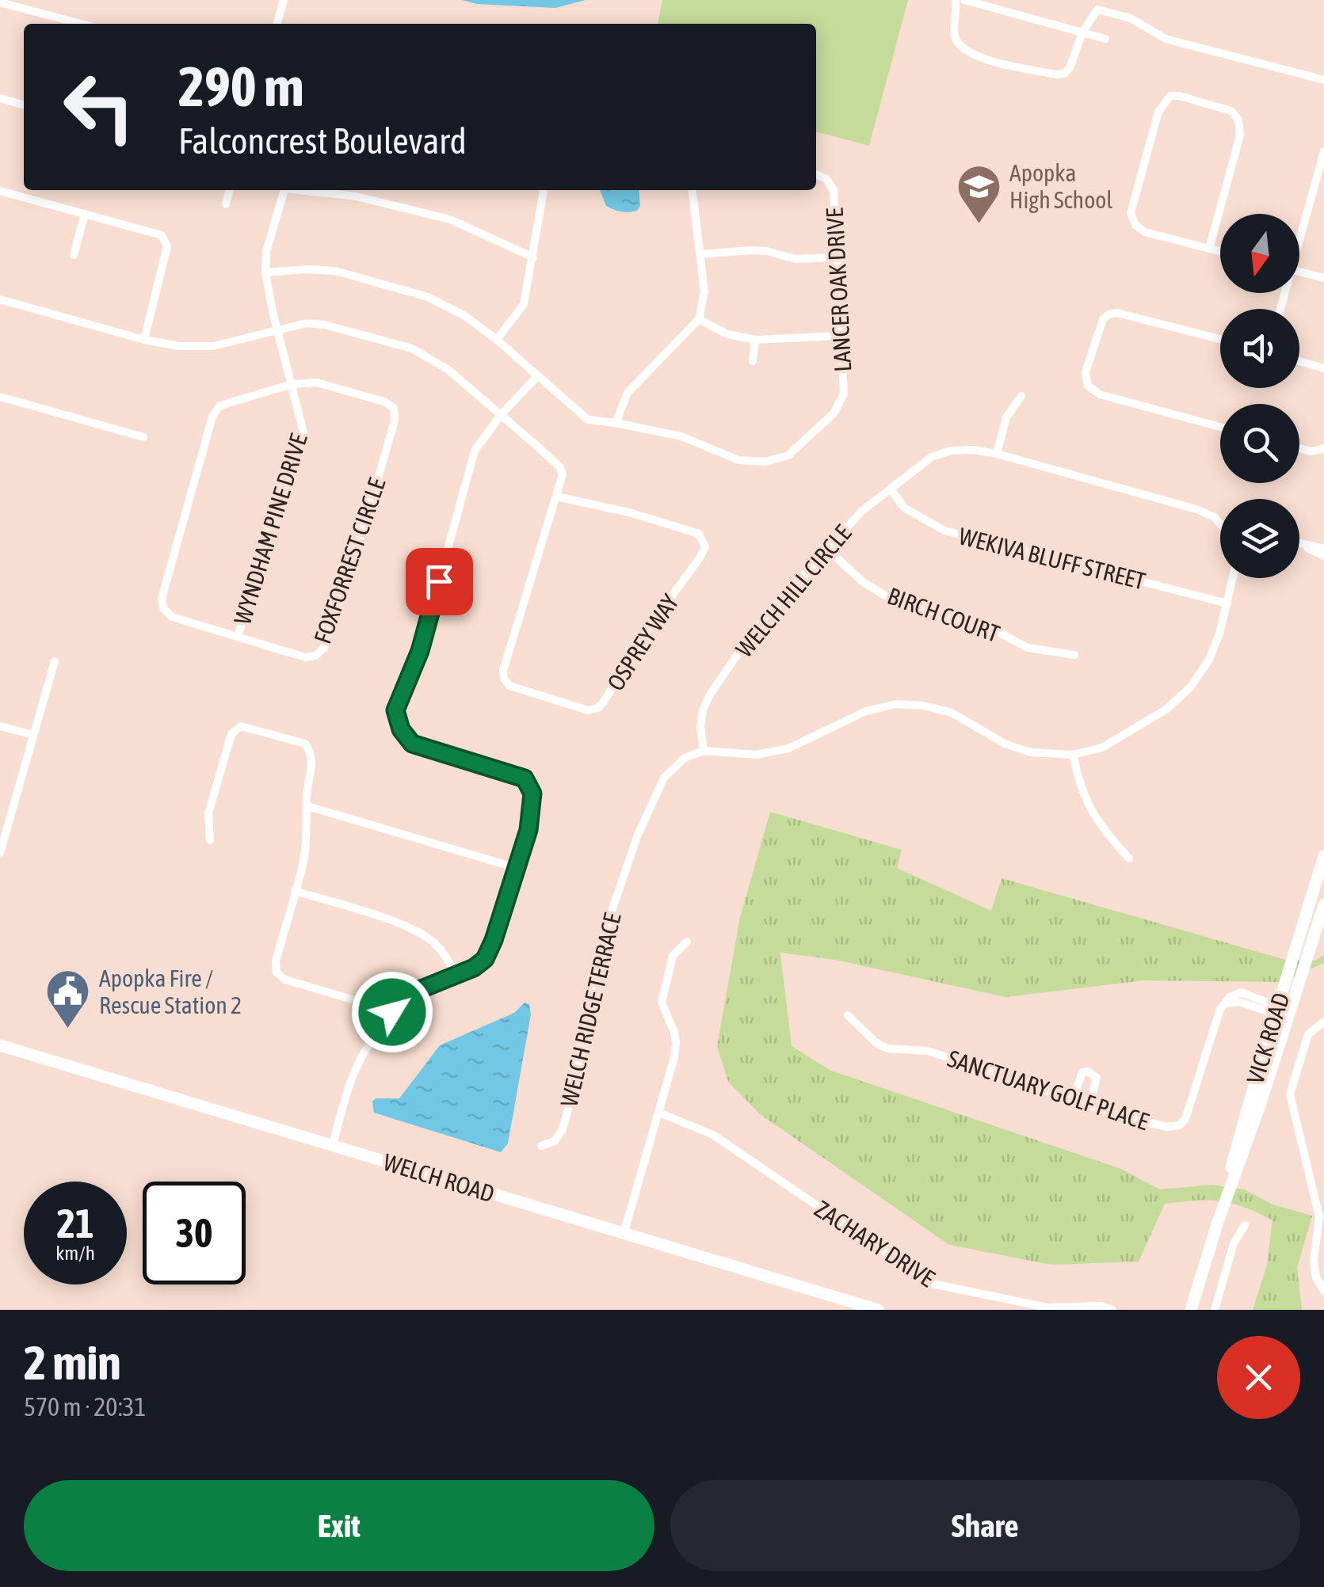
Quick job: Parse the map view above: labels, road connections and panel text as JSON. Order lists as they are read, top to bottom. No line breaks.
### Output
{"streets":{"street":["LANCER OAK DRIVE","WYNDHAM PINE DRIVE","WEKIVA BLUFF STREET","FOXFORREST CIRCLE","WELCH HILL CIRCLE","BIRCH COURT","OSPREY WAY","WELCH RIDGE TERRACE","VICK ROAD","SANCTUARY GOLF PLACE","WELCH ROAD","ZACHARY DRIVE"]},"crossings":[["LANCER OAK DRIVE","WYNDHAM PINE DRIVE"],["WYNDHAM PINE DRIVE","FOXFORREST CIRCLE"],["WEKIVA BLUFF STREET","WELCH HILL CIRCLE"],["WELCH HILL CIRCLE","BIRCH COURT"],["WELCH HILL CIRCLE","WELCH RIDGE TERRACE"],["VICK ROAD","SANCTUARY GOLF PLACE"]],"places":{"school or university":["Apopka High School"],"public building":["Apopka Fire / Rescue Station 2"]},"north":"bottom","page":{"turn":["290 m","Falconcrest Boulevard"],"speed":"21 km/h","limit":"30","heading":["2 min","570 m · 20:31"],"buttons":["Exit","Share"]}}
